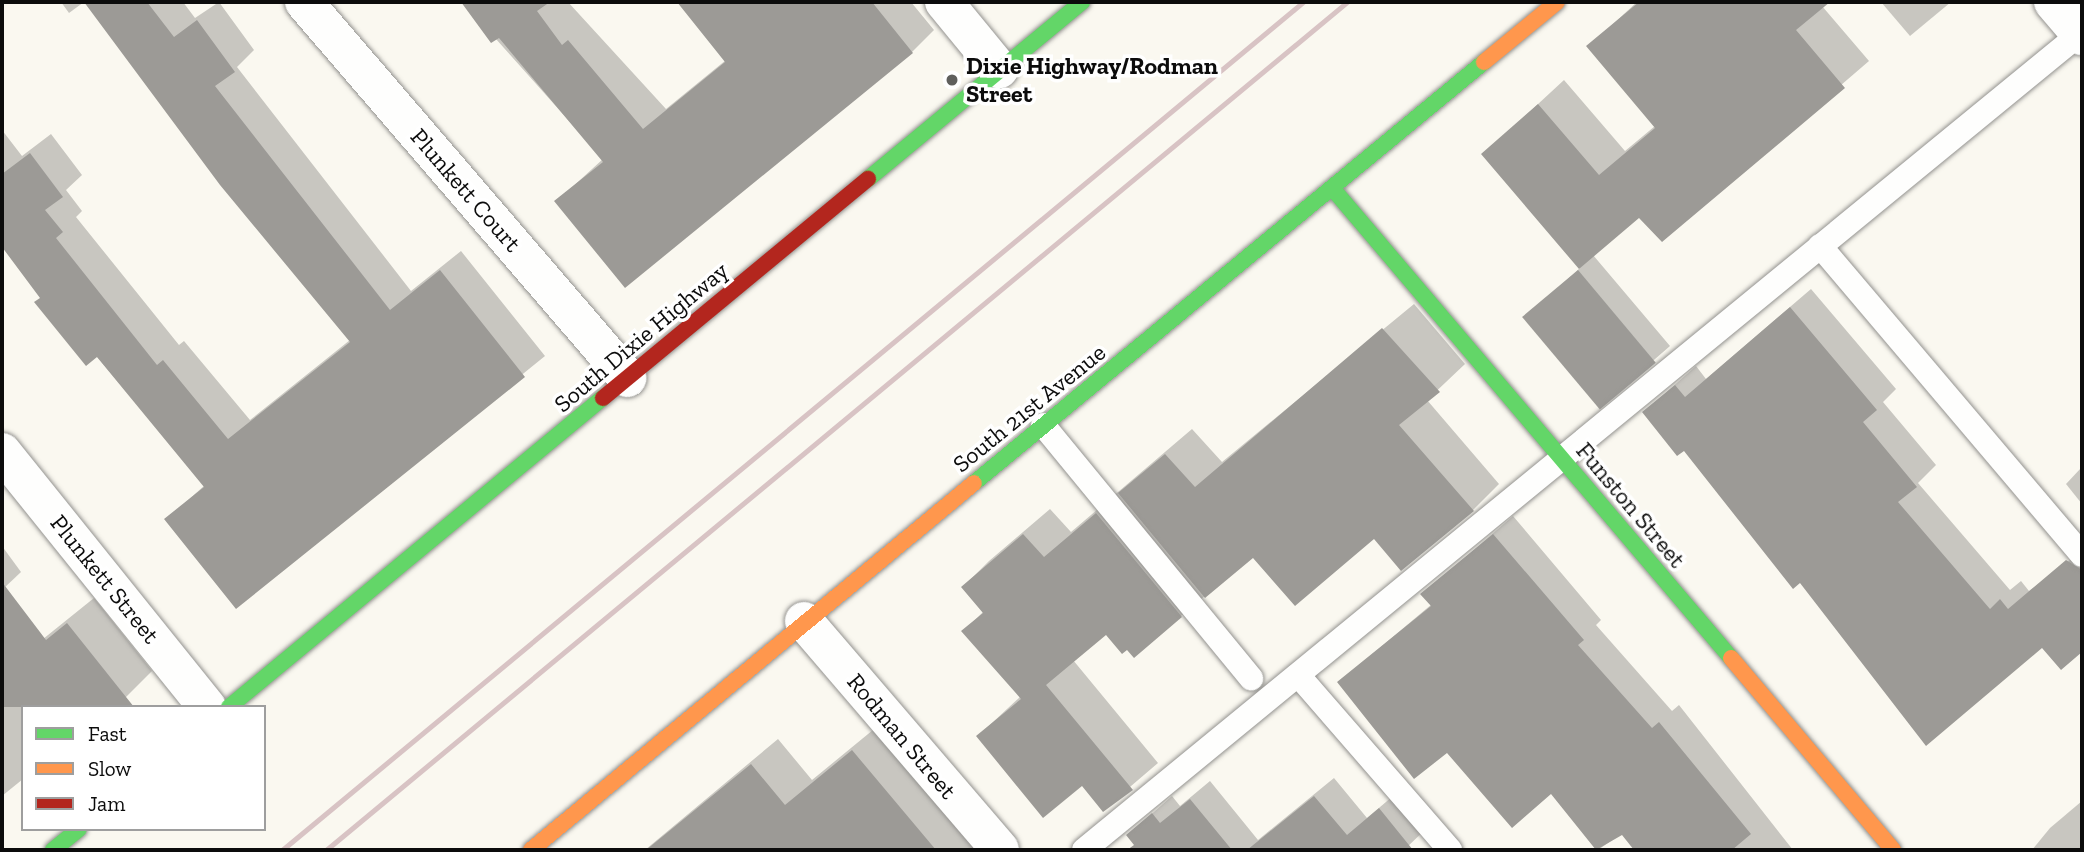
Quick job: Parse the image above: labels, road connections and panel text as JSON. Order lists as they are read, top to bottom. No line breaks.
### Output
{"streets":{"main road":["South Dixie Highway","South 21st Avenue","Funston Street"],"street":["Plunkett Court","Plunkett Street","Rodman Street"]},"crossings":[["Plunkett Court","South Dixie Highway"],["South 21st Avenue","Funston Street"],["South 21st Avenue","Rodman Street"]],"places":["Dixie Highway/Rodman Street"],"legend":["Fast","Slow","Jam"]}
